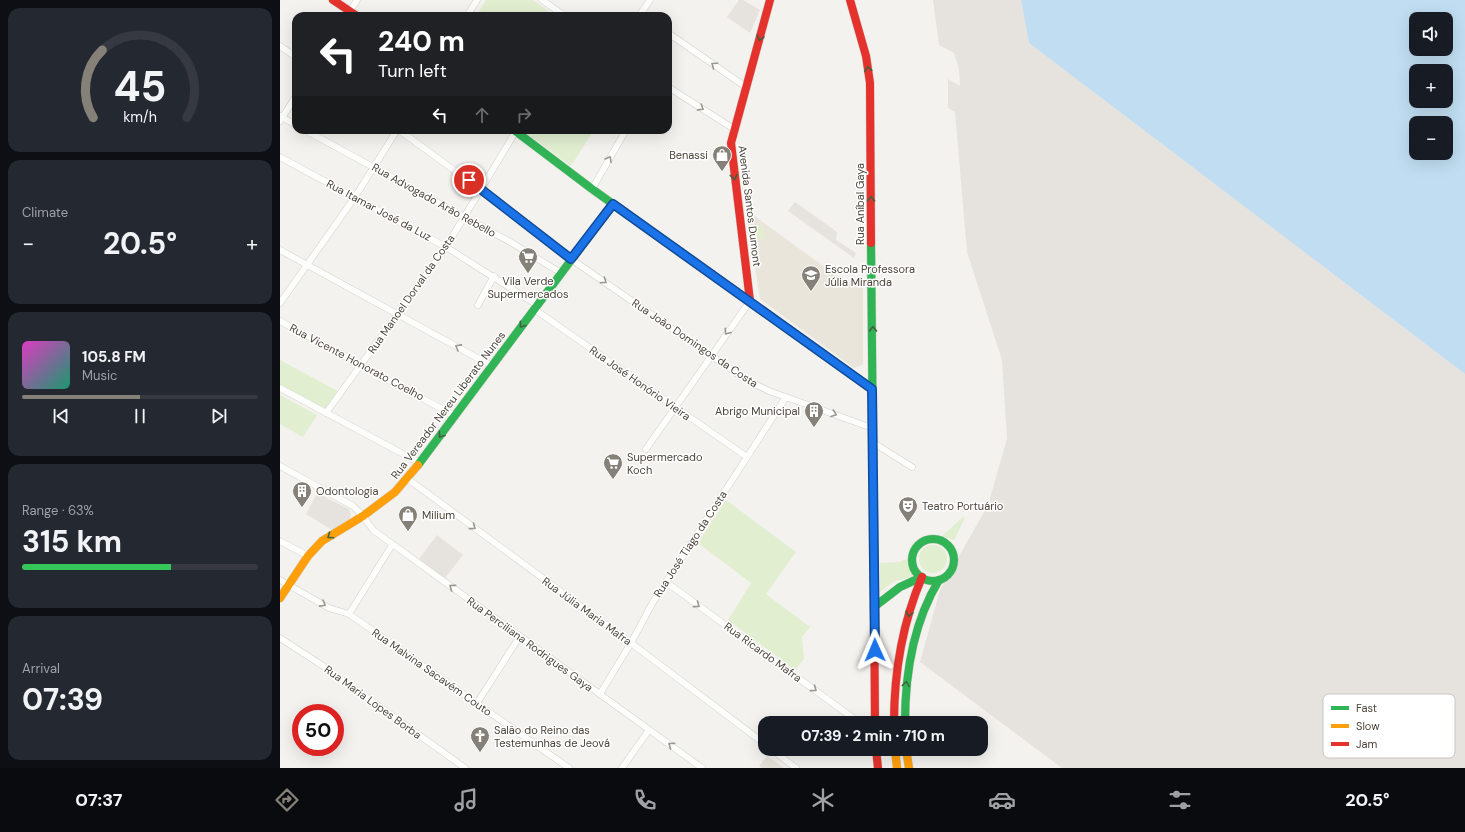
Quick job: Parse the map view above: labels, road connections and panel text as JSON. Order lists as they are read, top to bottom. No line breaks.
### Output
{"streets":{"main road":["Rua Aníbal Gaya","Avenida Santos Dumont","Rua Vereador Nereu Liberato Nunes"],"street":["Rua Advogado Arão Rebello","Rua Itamar José da Luz","Rua Manoel Dorval da Costa","Rua João Domingos da Costa","Rua Vicente Honorato Coelho","Rua José Honório Vieira","Rua José Tiago da Costa","Rua Júlia Maria Mafra","Rua Perciliana Rodrigues Gaya","Rua Ricardo Mafra","Rua Malvina Sacavém Couto","Rua Maria Lopes Borba"]},"crossings":[["Rua Advogado Arão Rebello","Rua Manoel Dorval da Costa"],["Rua Advogado Arão Rebello","Rua Vereador Nereu Liberato Nunes"],["Rua Aníbal Gaya","Rua João Domingos da Costa"],["Rua Itamar José da Luz","Rua Manoel Dorval da Costa"],["Rua Itamar José da Luz","Rua José Honório Vieira"],["Rua Itamar José da Luz","Rua Vereador Nereu Liberato Nunes"],["Rua Manoel Dorval da Costa","Rua João Domingos da Costa"],["Rua Manoel Dorval da Costa","Rua Vicente Honorato Coelho"],["Rua João Domingos da Costa","Rua Vereador Nereu Liberato Nunes"],["Rua João Domingos da Costa","Rua José Tiago da Costa"],["Rua Vicente Honorato Coelho","Rua Vereador Nereu Liberato Nunes"],["Rua José Honório Vieira","Rua Vereador Nereu Liberato Nunes"],["Rua José Honório Vieira","Rua José Tiago da Costa"],["Rua Vereador Nereu Liberato Nunes","Rua Júlia Maria Mafra"],["Rua Vereador Nereu Liberato Nunes","Rua Perciliana Rodrigues Gaya"],["Rua Vereador Nereu Liberato Nunes","Rua Malvina Sacavém Couto"],["Rua José Tiago da Costa","Rua Júlia Maria Mafra"],["Rua José Tiago da Costa","Rua Perciliana Rodrigues Gaya"],["Rua José Tiago da Costa","Rua Ricardo Mafra"]],"one_way":["Rua Aníbal Gaya","Avenida Santos Dumont","Rua João Domingos da Costa","Rua Vereador Nereu Liberato Nunes","Rua Júlia Maria Mafra","Rua Perciliana Rodrigues Gaya","Rua Ricardo Mafra"],"places":{"shop":["Benassi","Milium"],"supermarket":["Vila Verde Supermercados","Supermercado Koch"],"school or university":["Escola Professora Júlia Miranda"],"building":["Abrigo Municipal","Odontologia"],"theatre":["Teatro Portuário"],"church":["Salão do Reino das Testemunhas de Jeová"]},"legend":["Fast","Slow","Jam"],"page":{"map_buttons":["+","−"],"turn":["240 m","Turn left"],"tile":["Climate",["Range · 63%","315 km"],["Arrival","07:39"]],"heat":["−","20.5°","+"],"song":["105.8 FM","Music"],"limit":"50","trip":"07:39 · 2 min · 710 m","tabs":["07:37","20.5°"],"gauge":["45","km/h"]}}
